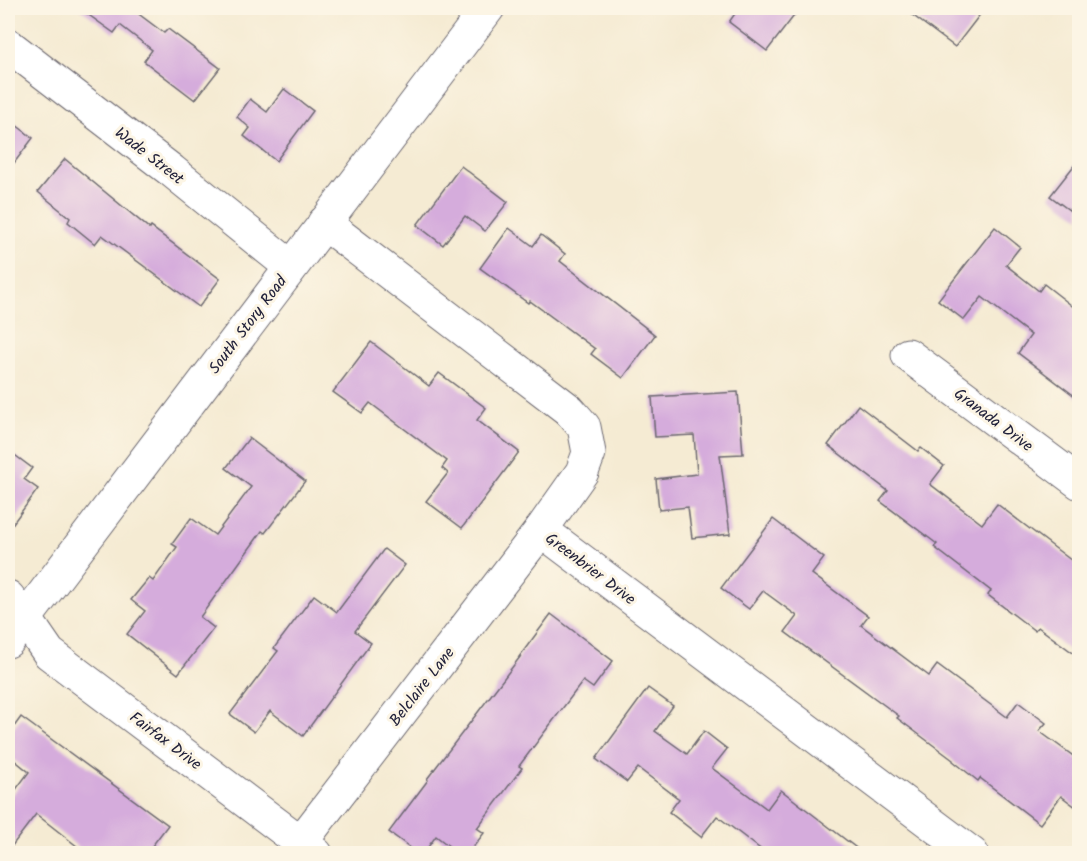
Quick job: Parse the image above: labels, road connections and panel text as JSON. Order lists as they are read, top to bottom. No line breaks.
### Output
{"streets":{"street":["Wade Street","South Story Road","Granada Drive","Greenbrier Drive","Belclaire Lane","Fairfax Drive"]},"crossings":[["Wade Street","South Story Road"],["South Story Road","Greenbrier Drive"],["South Story Road","Fairfax Drive"],["Greenbrier Drive","Belclaire Lane"],["Belclaire Lane","Fairfax Drive"]]}
